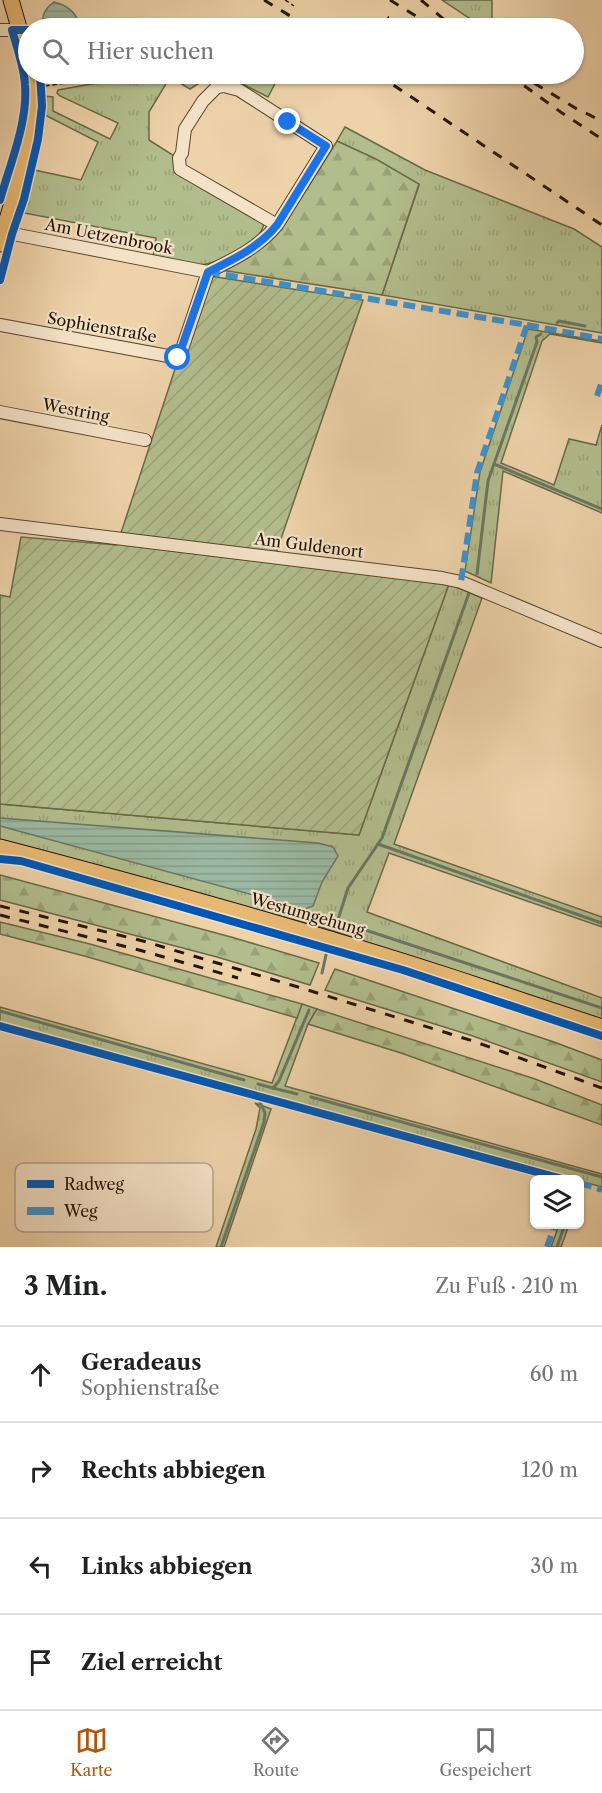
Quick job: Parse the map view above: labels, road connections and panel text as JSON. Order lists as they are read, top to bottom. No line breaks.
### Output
{"streets":{"main road":["Westumgehung"],"street":["Am Uetzenbrook","Sophienstraße","Westring","Am Guldenort"]},"crossings":[["Am Uetzenbrook","Sophienstraße"]],"legend":["Radweg","Weg"],"page":{"search":"Hier suchen","heading":["3 Min.","Zu Fuß · 210 m"],"list":[["Geradeaus","Sophienstraße","60 m"],["Rechts abbiegen","120 m"],["Links abbiegen","30 m"],"Ziel erreicht"],"nav":["Karte","Route","Gespeichert"]}}
